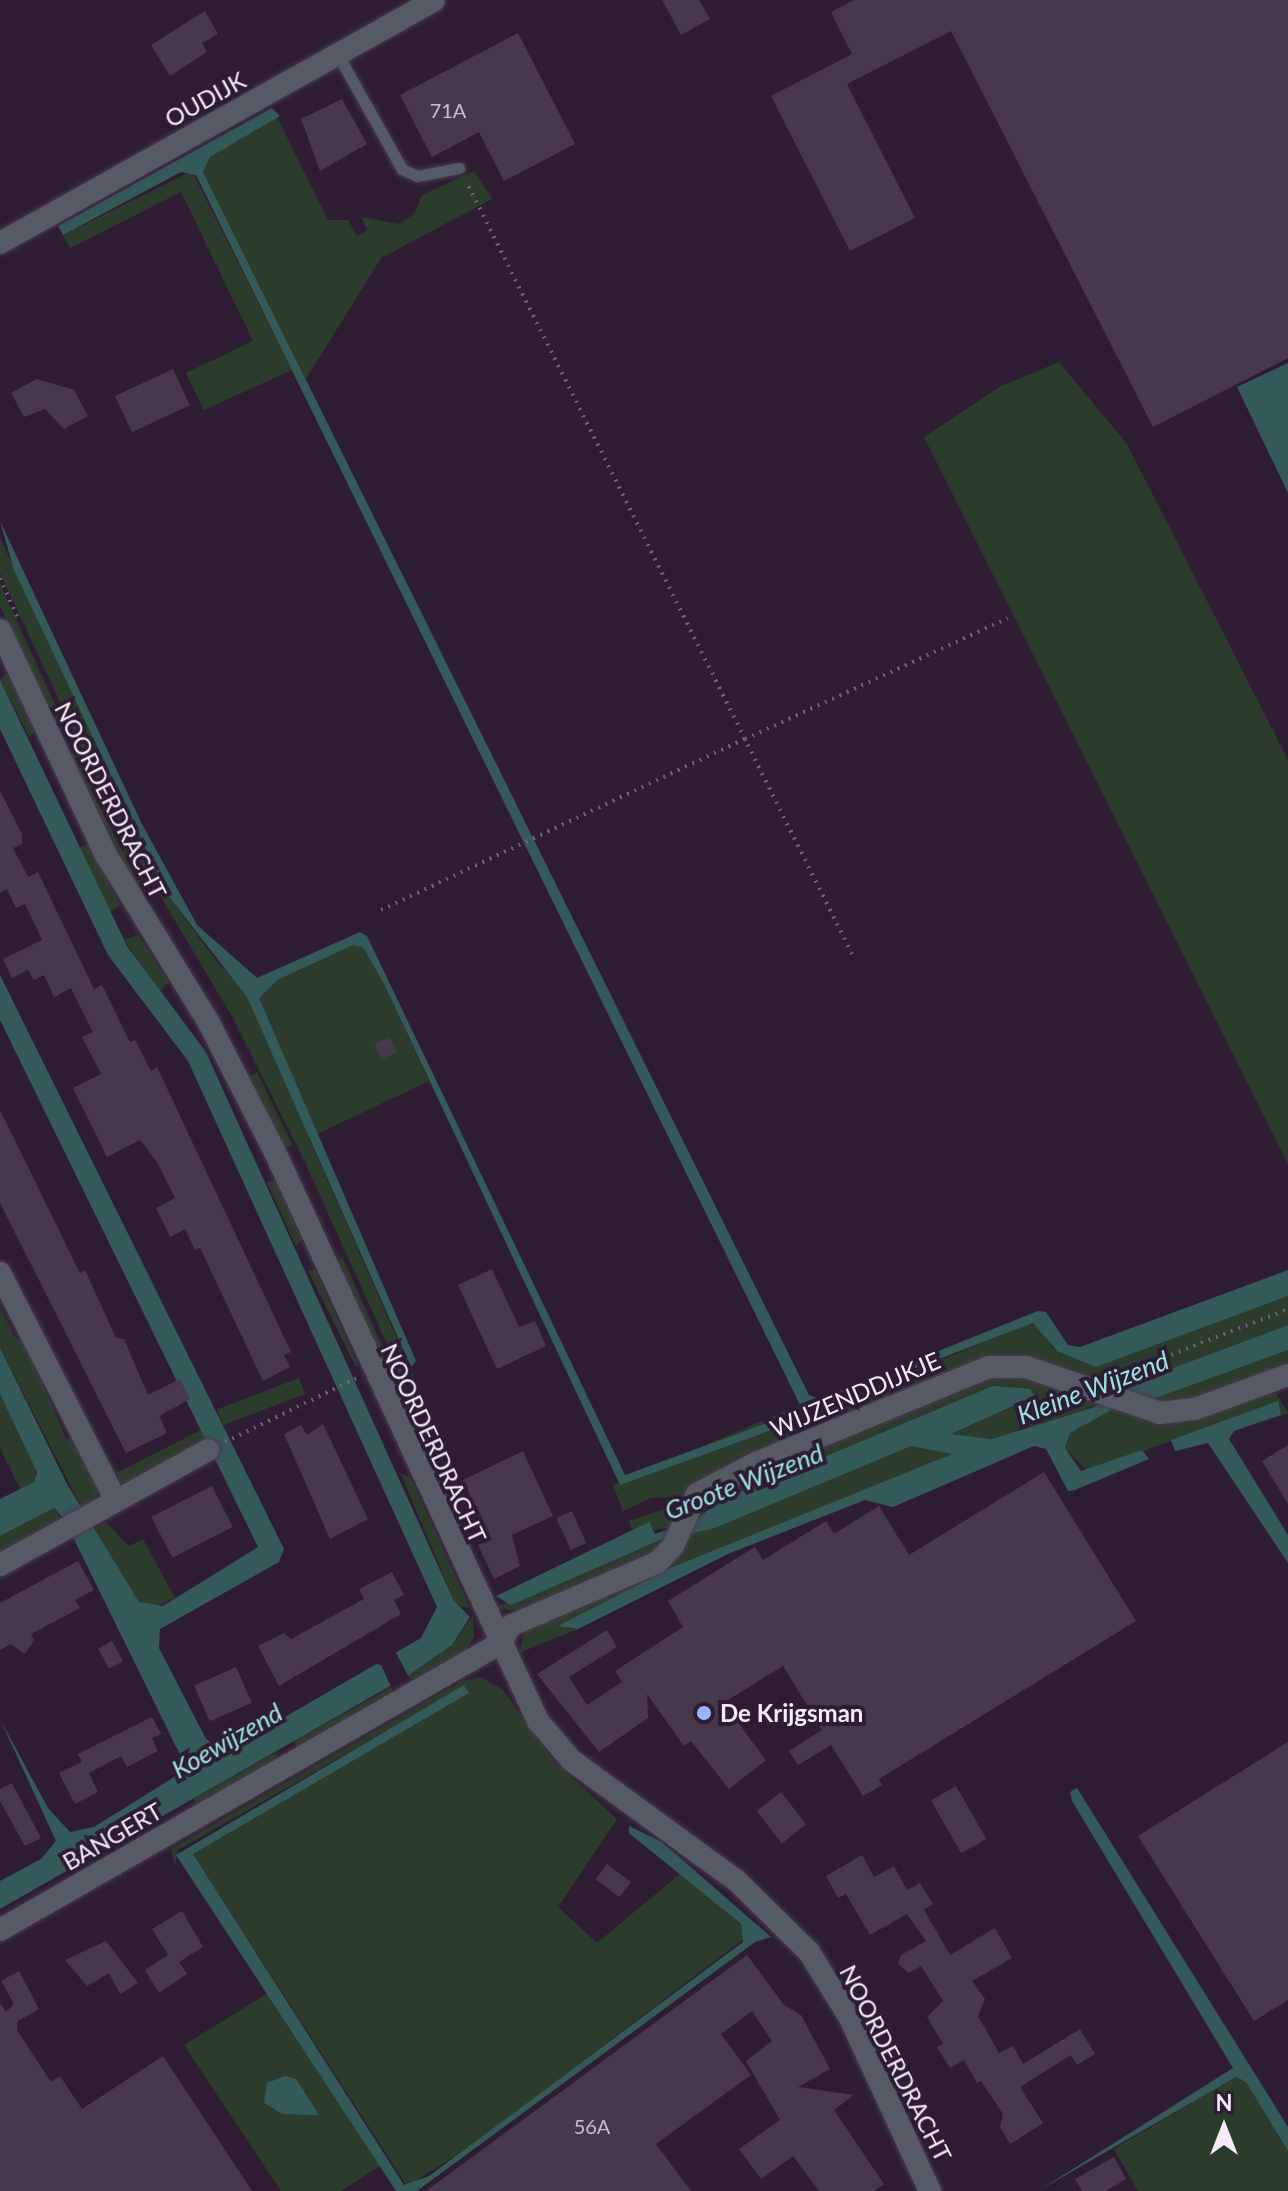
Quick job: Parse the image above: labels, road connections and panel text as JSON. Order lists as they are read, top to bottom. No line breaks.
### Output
{"streets":{"street":["OUDIJK","NOORDERDRACHT","WIJZENDDIJKJE","BANGERT"]},"crossings":[["NOORDERDRACHT","WIJZENDDIJKJE"],["NOORDERDRACHT","BANGERT"],["WIJZENDDIJKJE","BANGERT"]],"water":["Kleine Wijzend","Groote Wijzend","Koewijzend"],"places":["De Krijgsman"],"house_numbers":["71A","56A"],"north":"top"}
